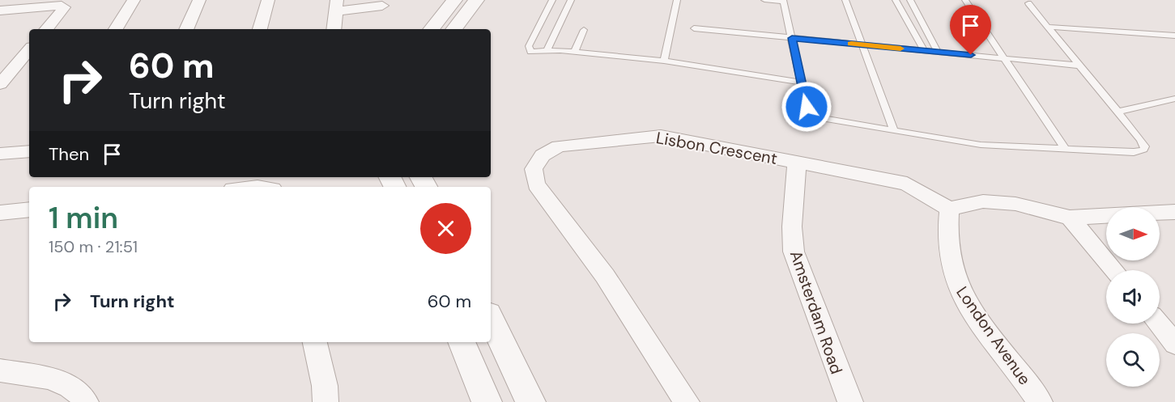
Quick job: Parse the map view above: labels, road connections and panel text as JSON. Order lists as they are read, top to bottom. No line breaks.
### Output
{"streets":{"street":["Lisbon Crescent","Amsterdam Road","London Avenue"]},"crossings":[["Lisbon Crescent","Amsterdam Road"],["Lisbon Crescent","London Avenue"]],"north":"right","page":{"turn":["60 m","Turn right"],"then":"Then","heading":["1 min","150 m · 21:51"],"list":[{"name":"Turn right","value":"60 m"}]}}
